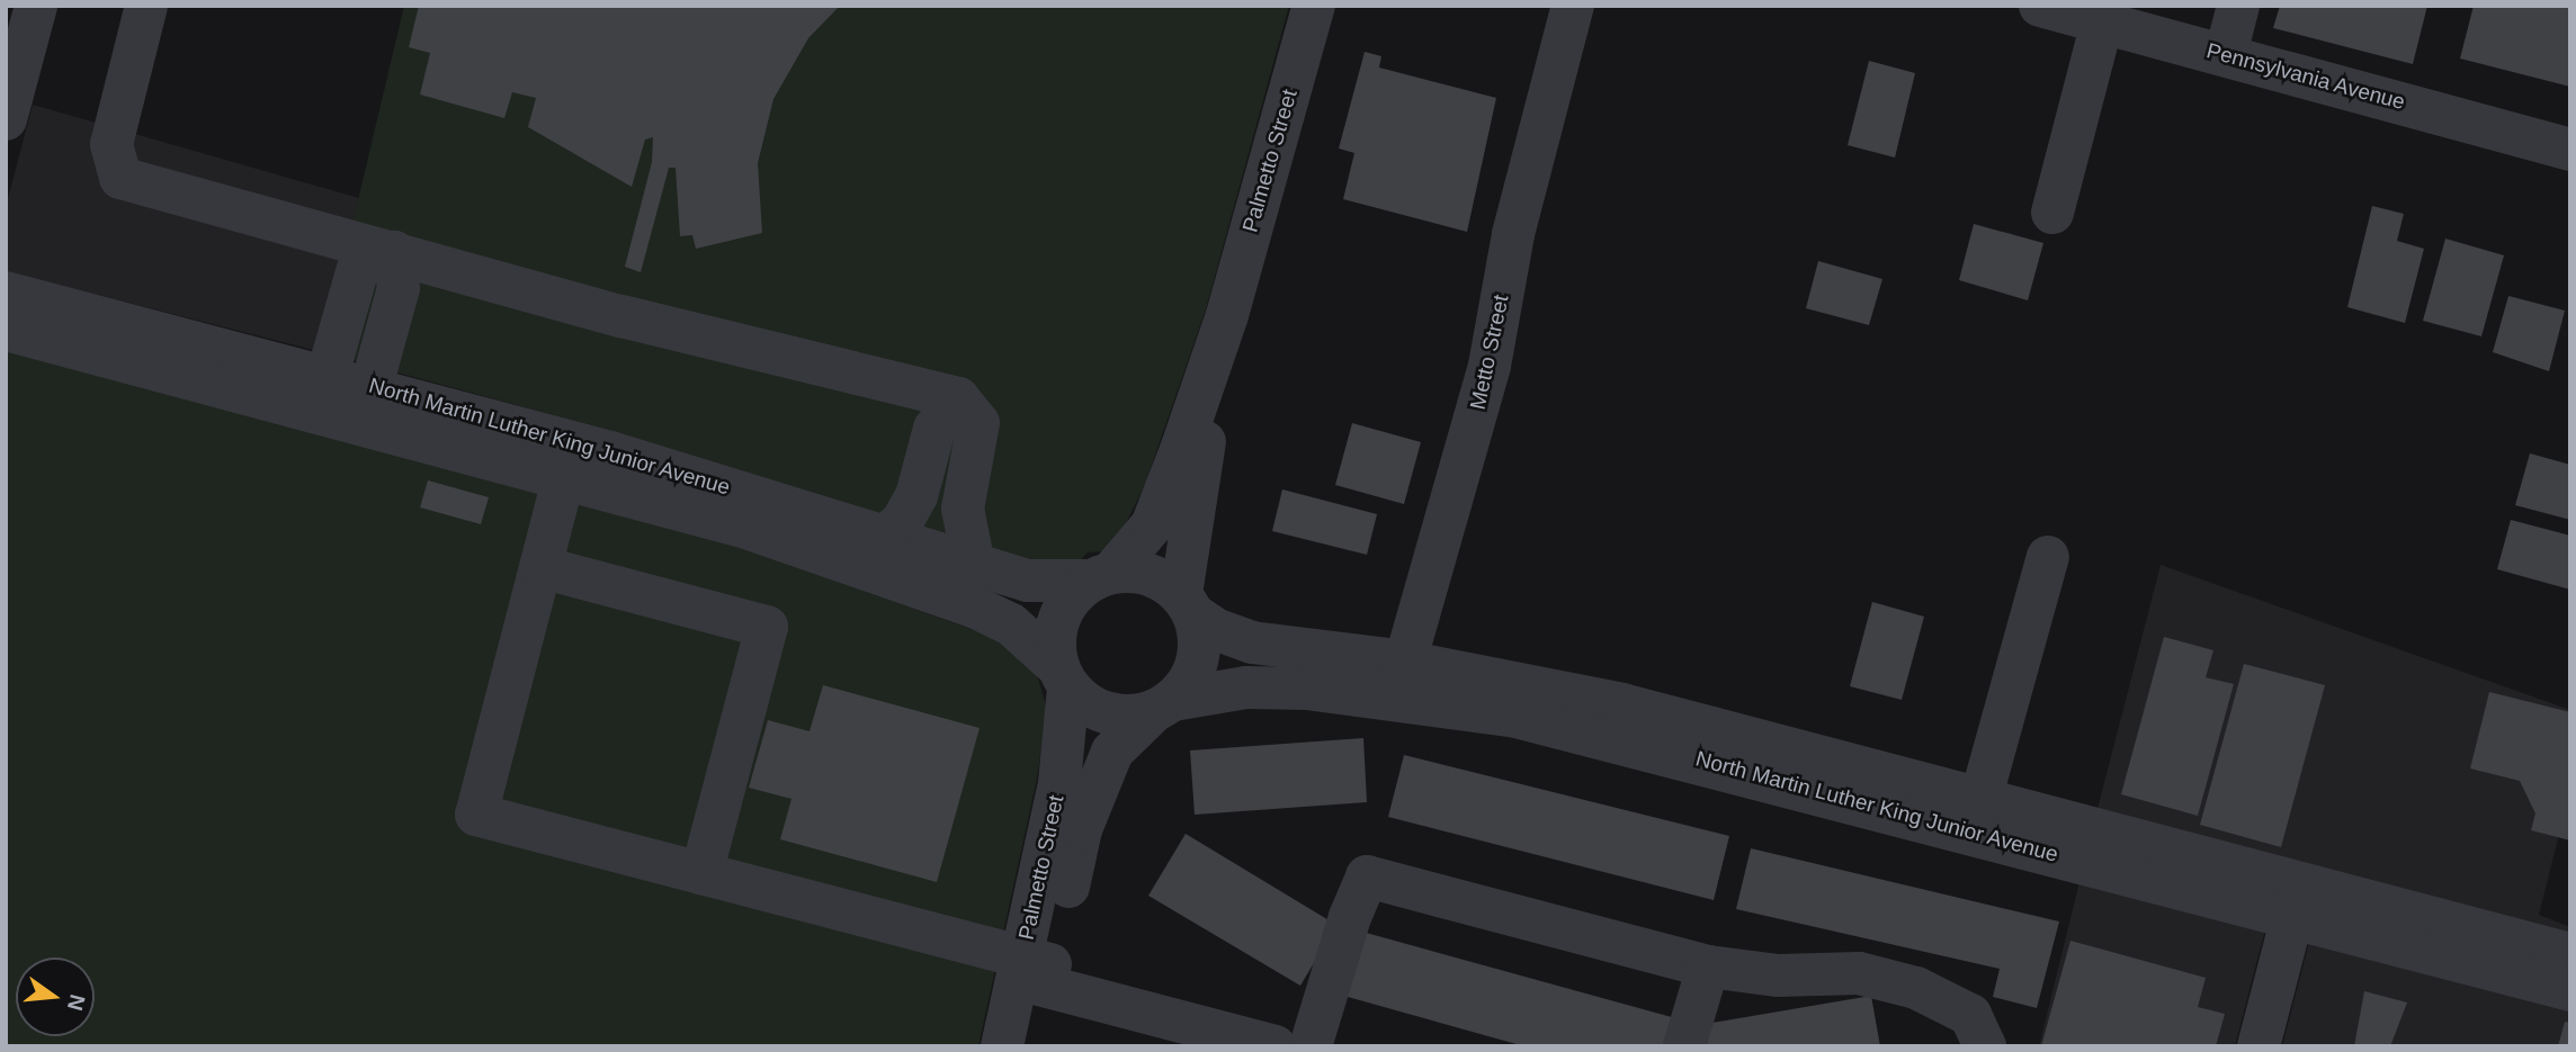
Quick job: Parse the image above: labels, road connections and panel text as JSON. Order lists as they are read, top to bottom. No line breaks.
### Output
{"streets":{"street":["Pennsylvania Avenue","Palmetto Street","Metto Street","North Martin Luther King Junior Avenue"]},"crossings":[["Palmetto Street","North Martin Luther King Junior Avenue"],["Metto Street","North Martin Luther King Junior Avenue"]],"north":"right"}
